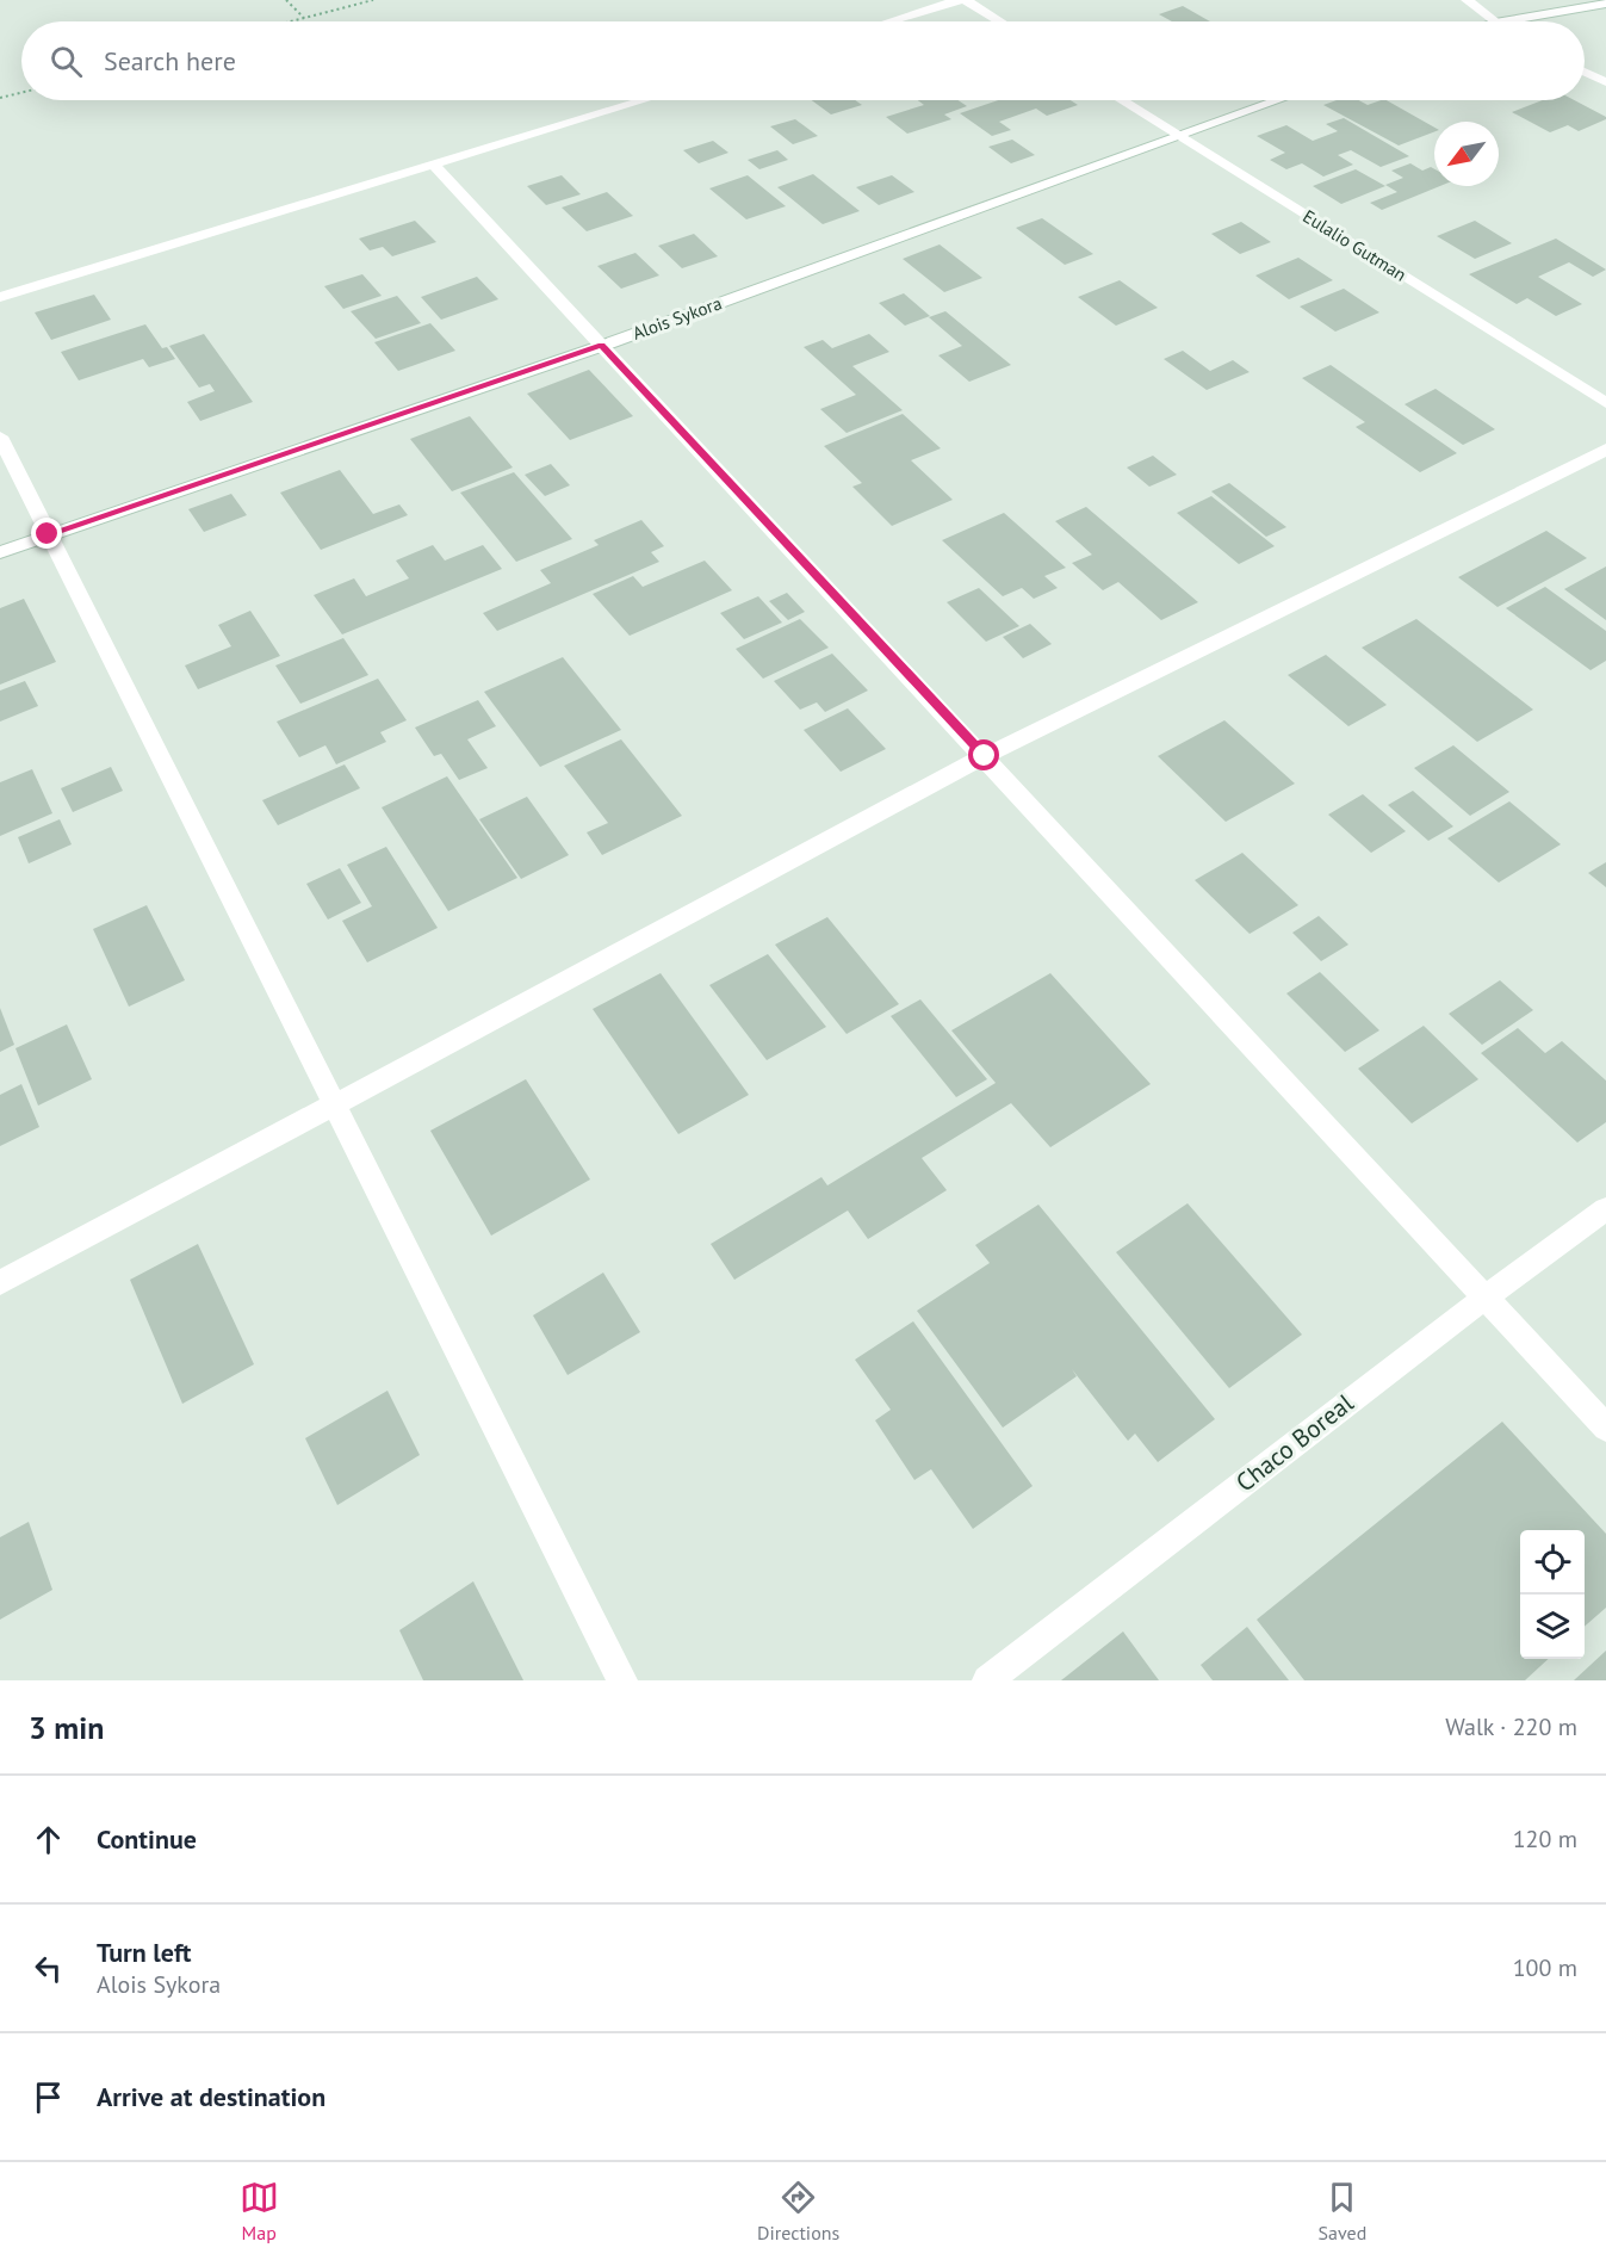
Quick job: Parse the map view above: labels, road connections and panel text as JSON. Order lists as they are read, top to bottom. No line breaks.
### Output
{"streets":{"street":["Eulalio Gutman","Alois Sykora","Chaco Boreal"]},"crossings":[["Eulalio Gutman","Alois Sykora"]],"north":"bottom left","page":{"search":"Search here","heading":["3 min","Walk · 220 m"],"list":[["Continue","120 m"],["Turn left","Alois Sykora","100 m"],"Arrive at destination"],"nav":["Map","Directions","Saved"]}}
